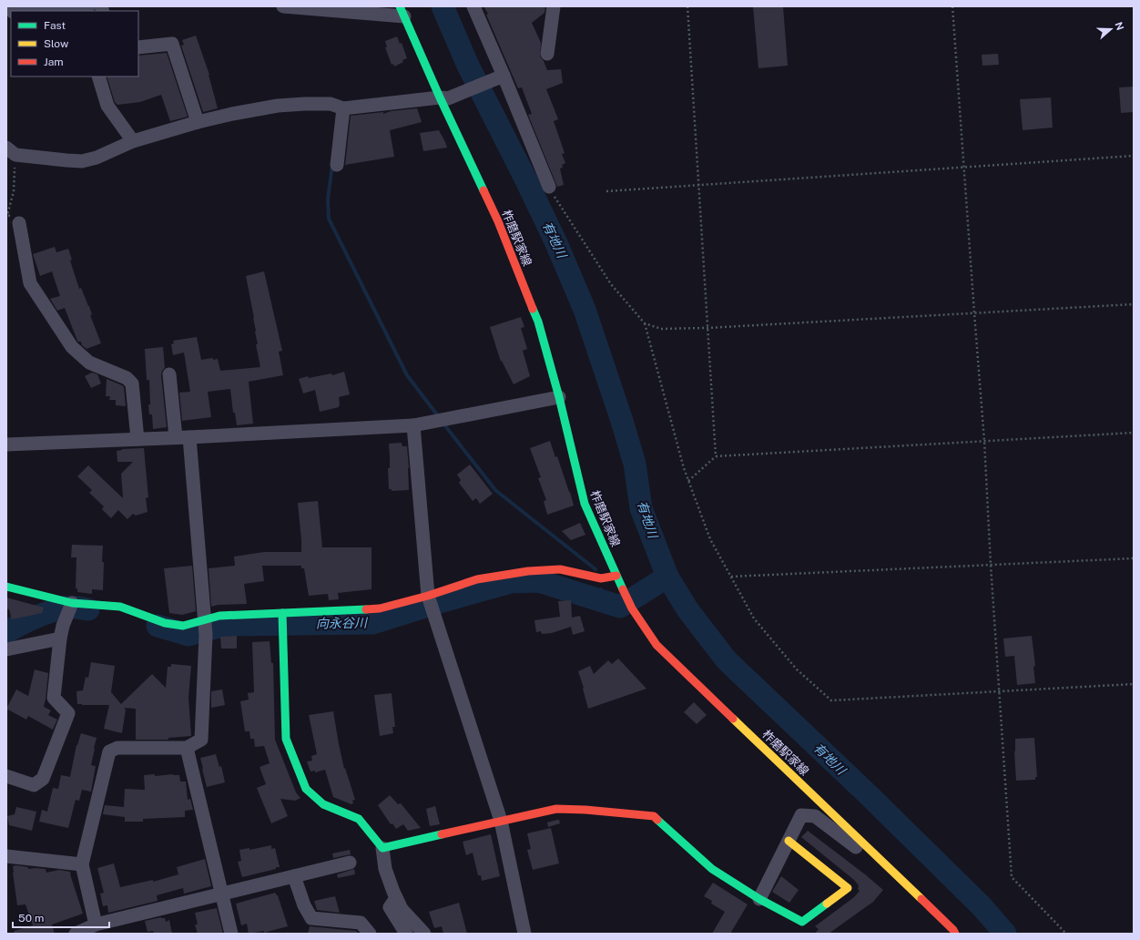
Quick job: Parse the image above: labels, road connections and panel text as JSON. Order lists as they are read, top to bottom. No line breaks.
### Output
{"streets":{"street":["柞磨駅家線"]},"water":["有地川","向永谷川"],"legend":["Fast","Slow","Jam"],"scale_bar":"50 m","north":"right"}
